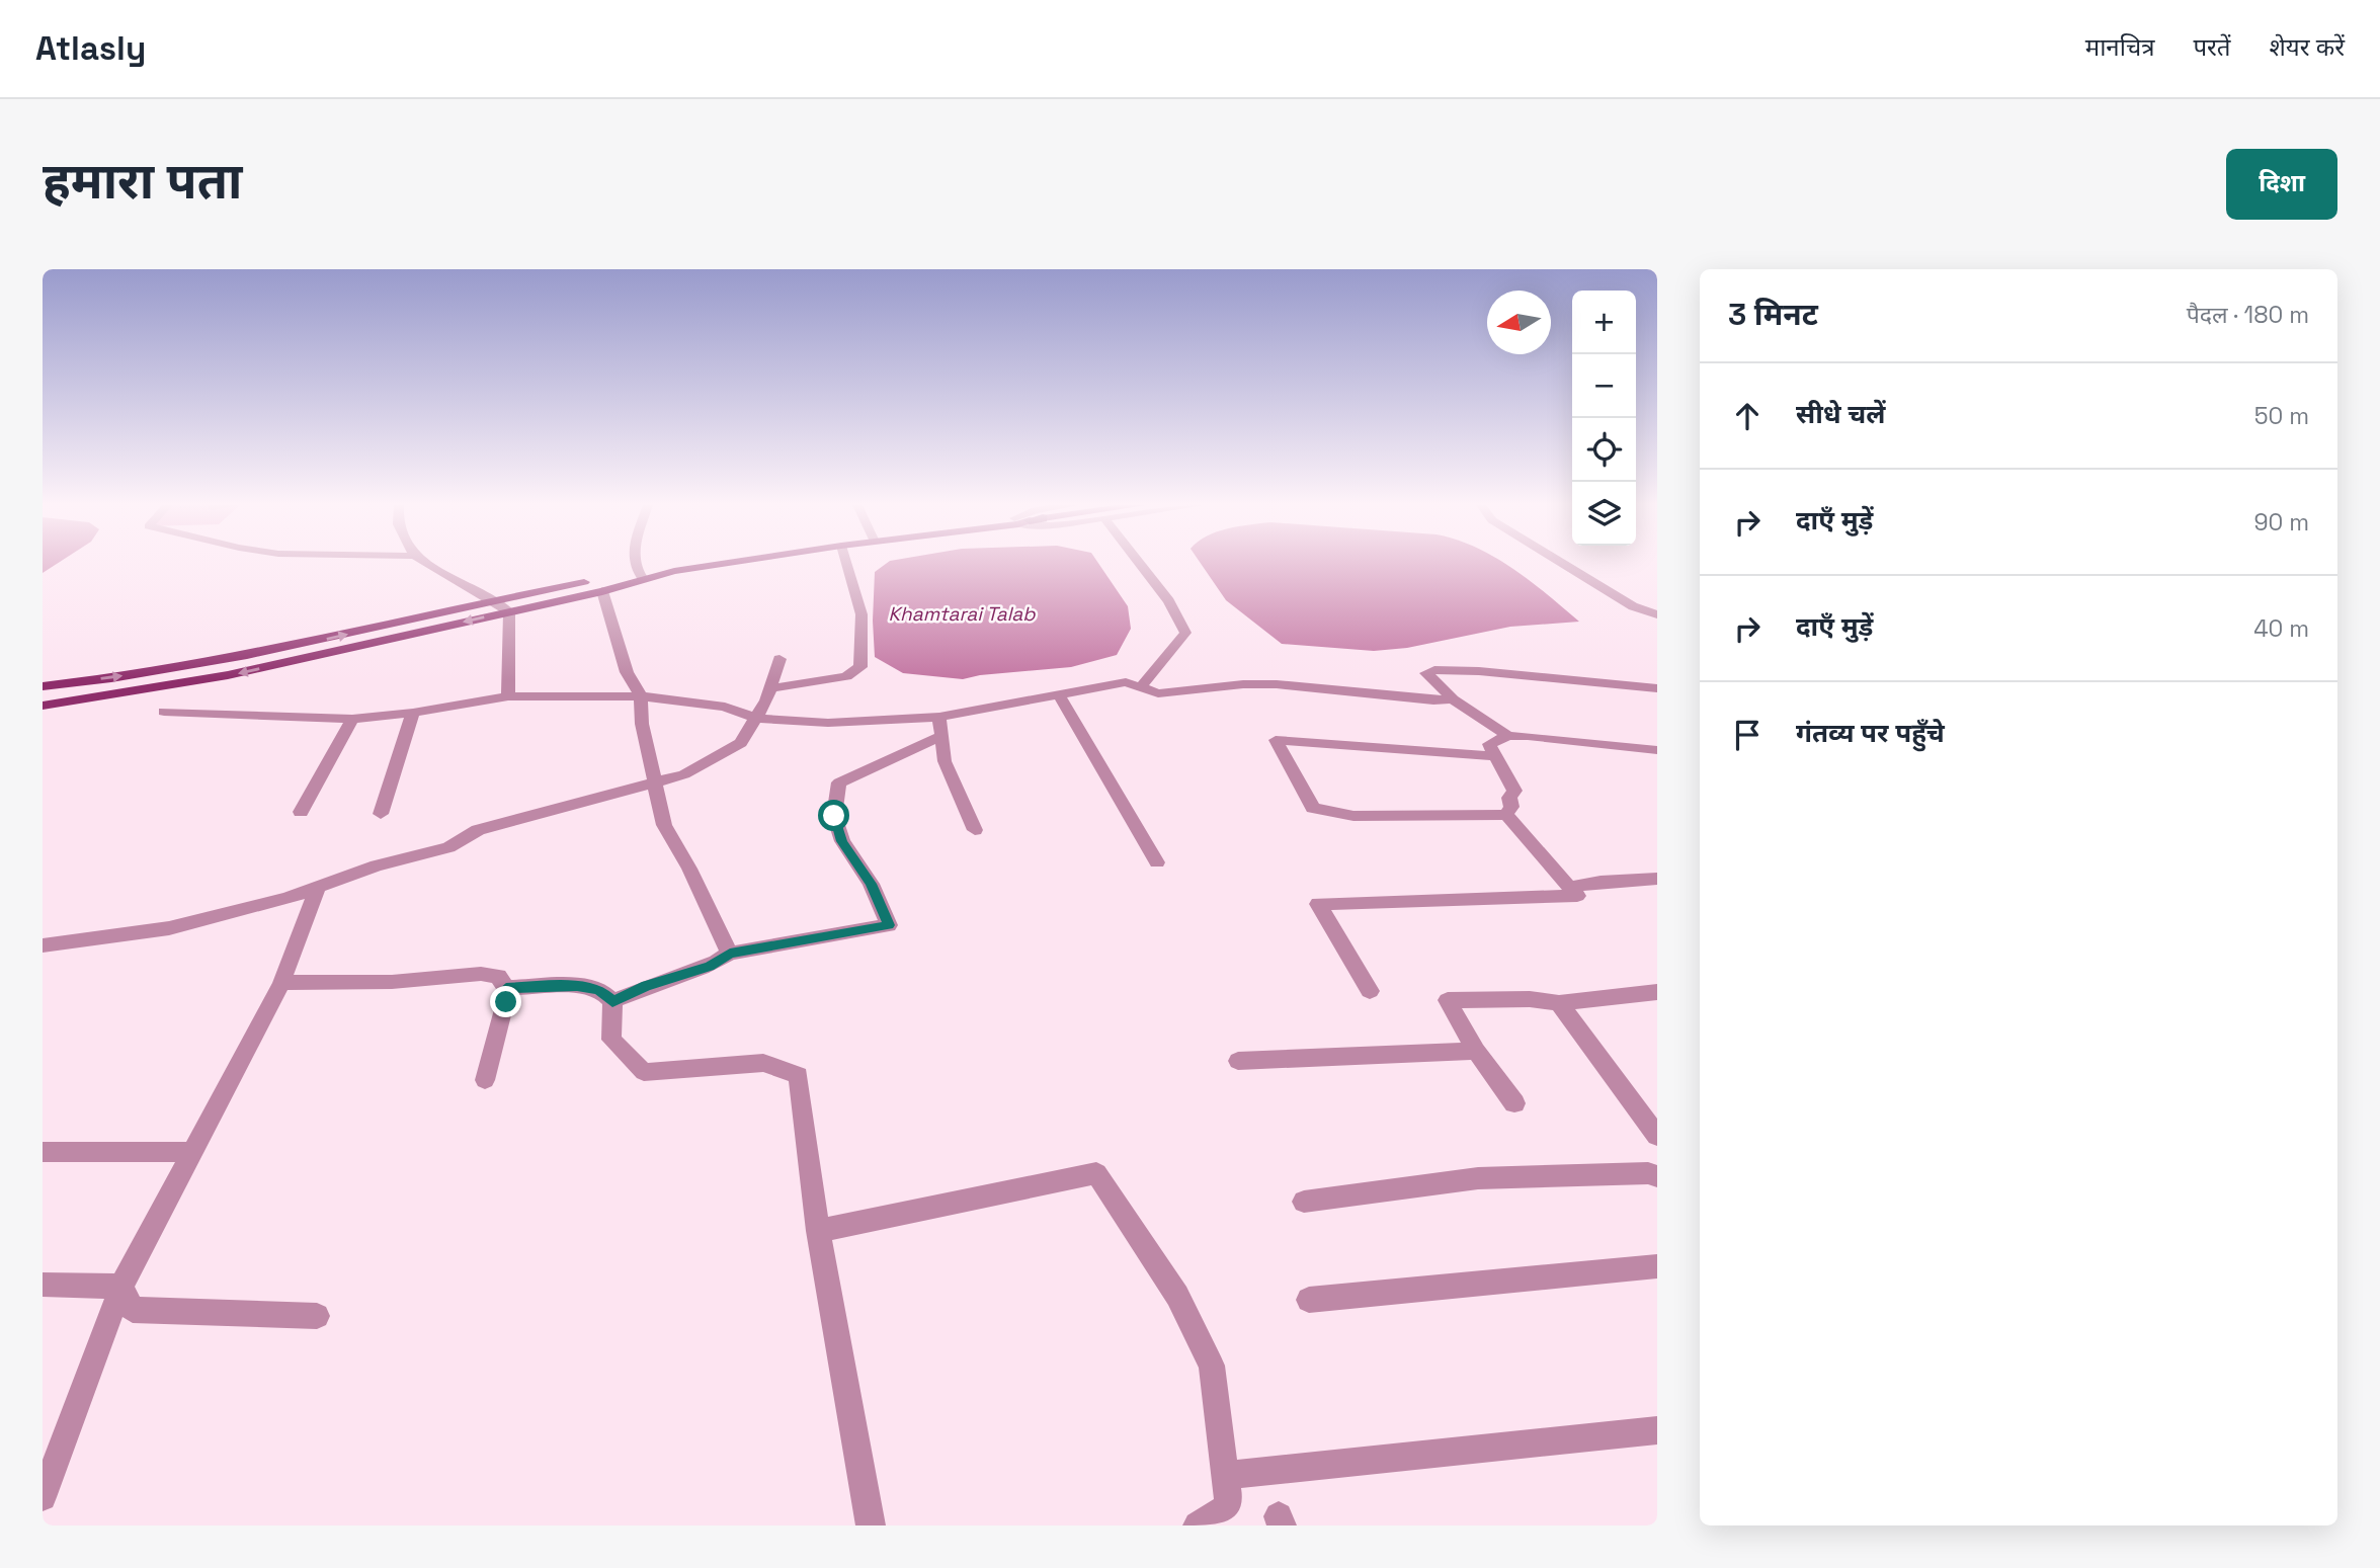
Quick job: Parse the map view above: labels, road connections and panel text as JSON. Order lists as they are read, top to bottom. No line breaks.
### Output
{"water":["Khamtarai Talab"],"north":"left","page":{"header":"Atlasly","nav":["मानचित्र","परतें","शेयर करें"],"buttons":"दिशा","title":"हमारा पता","heading":["3 मिनट","पैदल · 180 m"],"map_buttons":["+","−"],"list":[["सीधे चलें","50 m"],["दाएँ मुड़ें","90 m"],["दाएँ मुड़ें","40 m"],"गंतव्य पर पहुँचे"]}}
